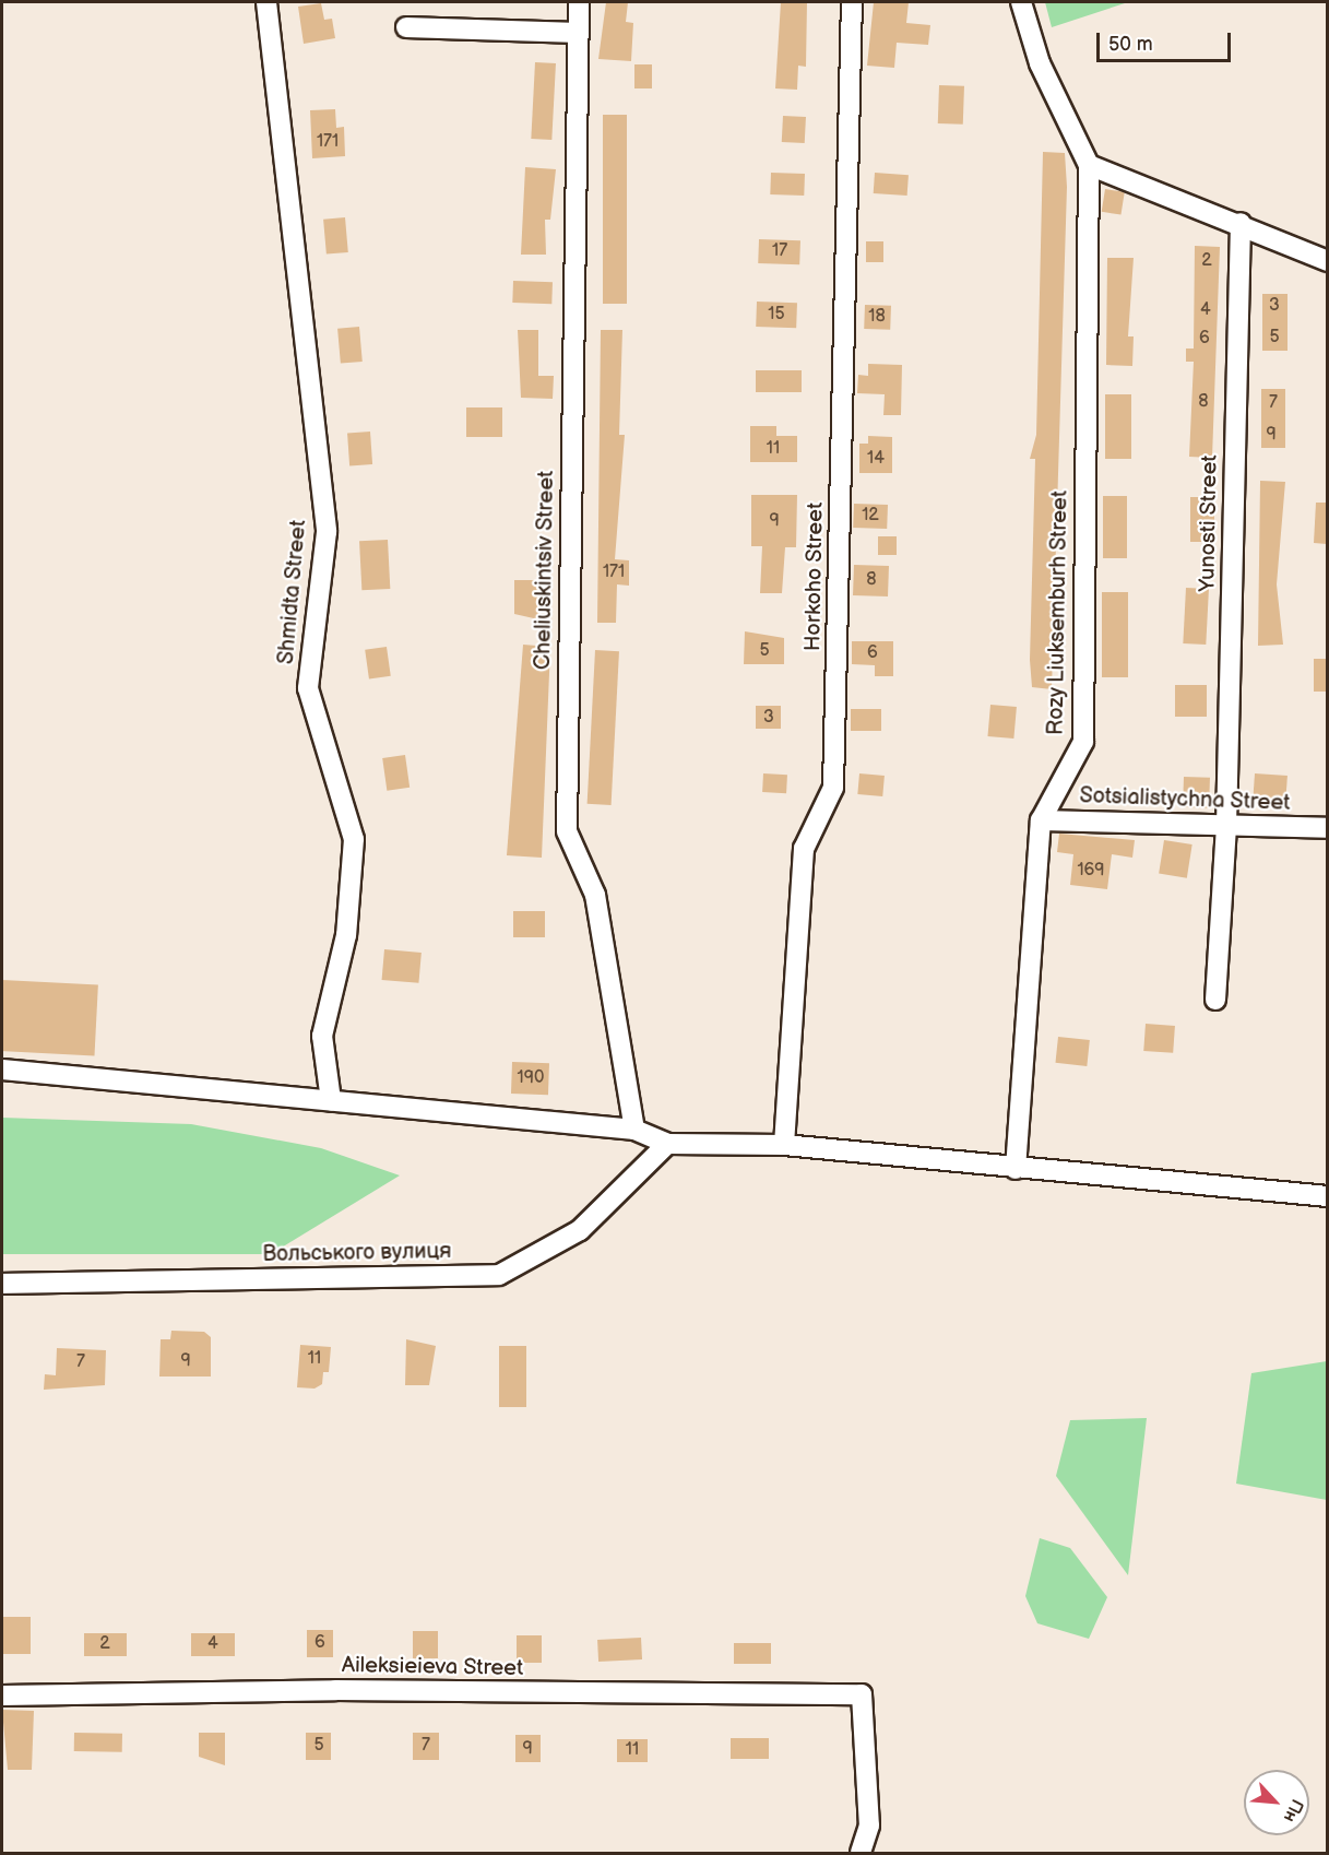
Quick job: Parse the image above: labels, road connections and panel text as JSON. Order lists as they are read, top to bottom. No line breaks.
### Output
{"streets":{"street":["Yunosti Street","Cheliuskintsiv Street","Horkoho Street","Shmidta Street","Rozy Liuksemburh Street","Sotsialistychna Street","Вольського вулиця","Aileksieieva Street"]},"crossings":[["Yunosti Street","Sotsialistychna Street"],["Rozy Liuksemburh Street","Sotsialistychna Street"]],"house_numbers":["171","17","2","3","4","15","18","5","6","8","7","9","11","14","12","9","171","8","5","6","3","169","190","11","9","7","6","2","4","5","7","9","11"],"scale_bar":"50 m","north":"bottom right"}
